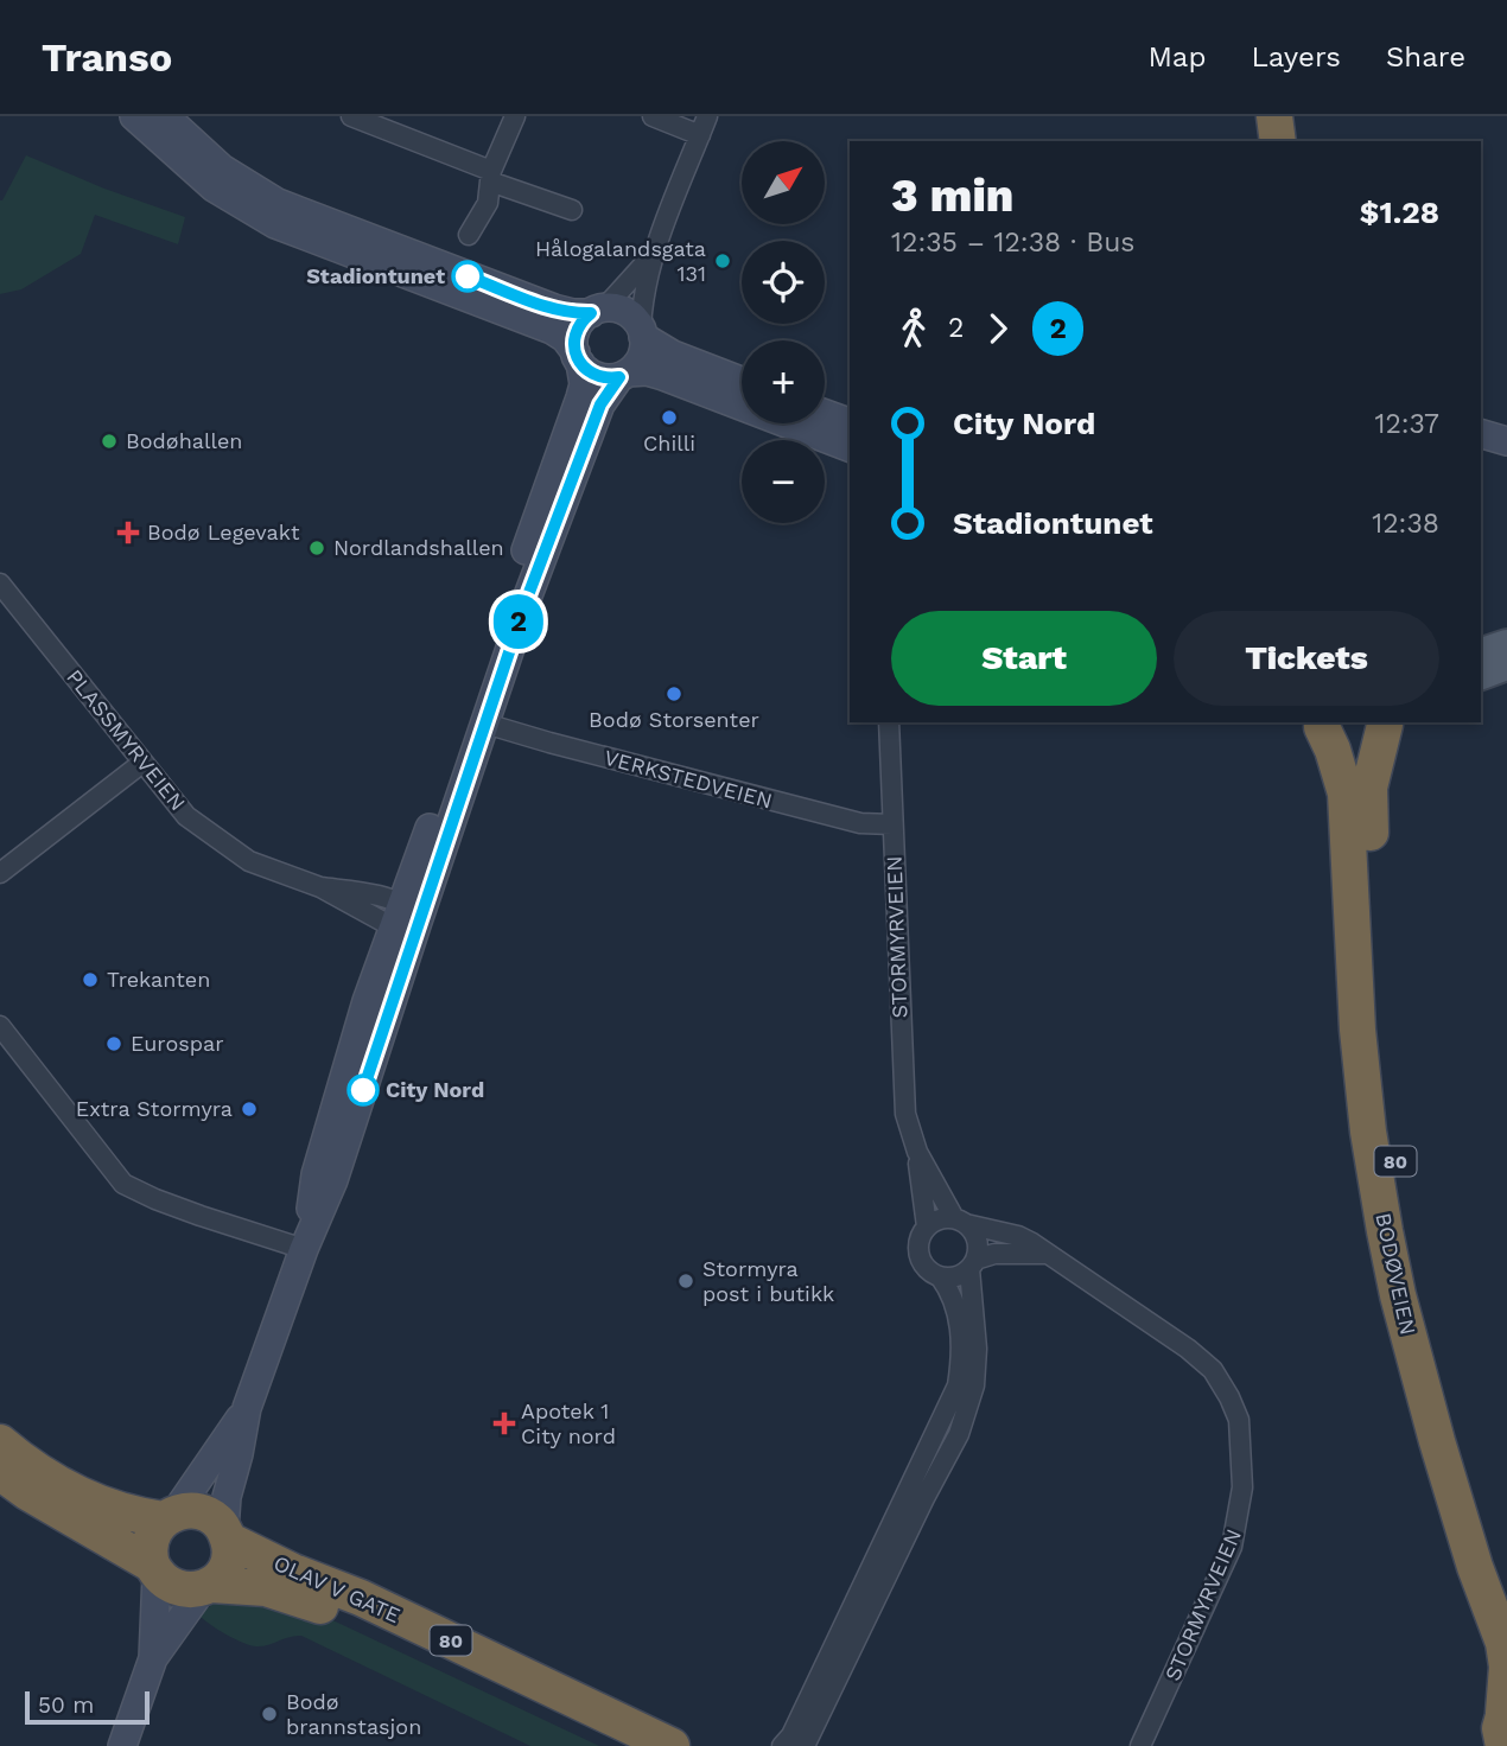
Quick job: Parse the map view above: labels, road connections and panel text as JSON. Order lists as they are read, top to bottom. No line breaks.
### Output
{"streets":{"highway":["80","BODØVEIEN","OLAV V GATE"],"street":["PLASSMYRVEIEN","VERKSTEDVEIEN","STORMYRVEIEN"]},"crossings":[["VERKSTEDVEIEN","STORMYRVEIEN"]],"places":{"other":["Hålogalandsgata 131","Stadiontunet","Chilli","Bodøhallen","Nordlandshallen","Bodø Storsenter","Trekanten","Eurospar","City Nord","Extra Stormyra","Stormyra post i butikk","Bodø brannstasjon"],"health":["Bodø Legevakt","Apotek 1 City nord"]},"lines":["bus line 2"],"scale_bar":"50 m","north":"top right","page":{"header":"Transo","nav":["Map","Layers","Share"],"on_map":"2","map_buttons":["+","−"],"heading":["3 min","12:35 – 12:38 · Bus","$1.28"],"legs":["2","2"],"list":[{"name":"City Nord","value":"12:37"},{"name":"Stadiontunet","value":"12:38"}],"buttons":["Start","Tickets"],"scale":"50 m"}}
